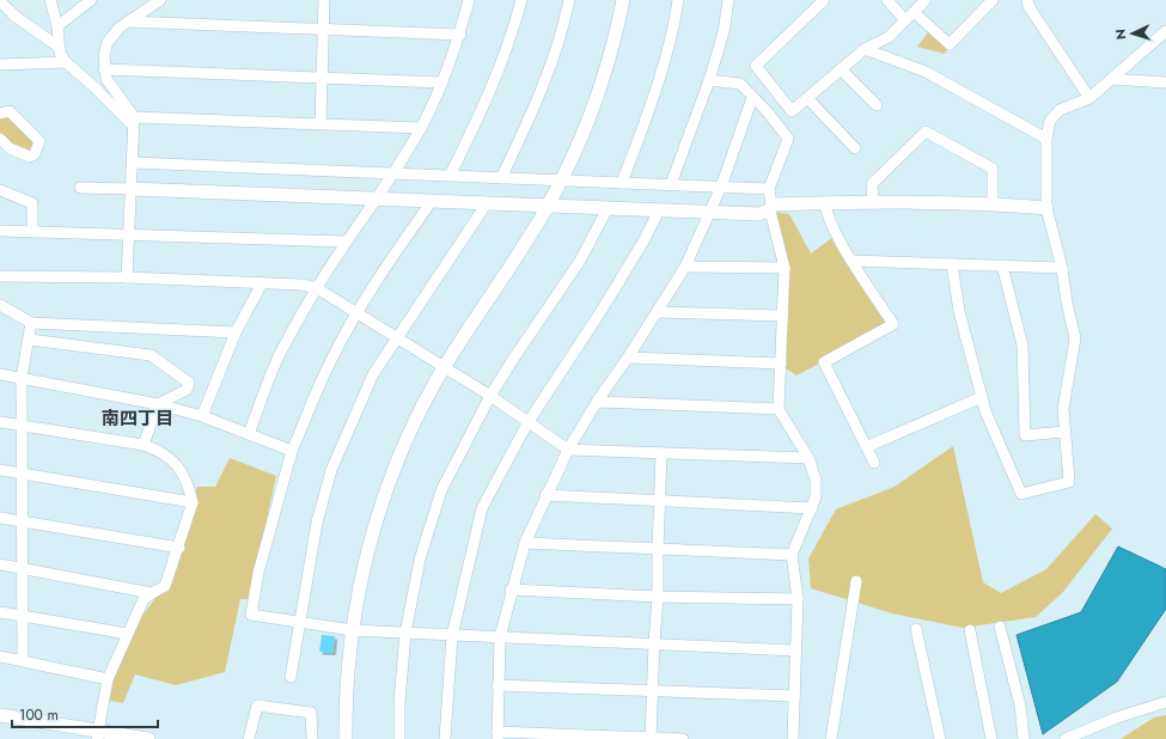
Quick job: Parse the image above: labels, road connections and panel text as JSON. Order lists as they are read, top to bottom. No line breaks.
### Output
{"districts":["南四丁目"],"scale_bar":"100 m","north":"left"}
